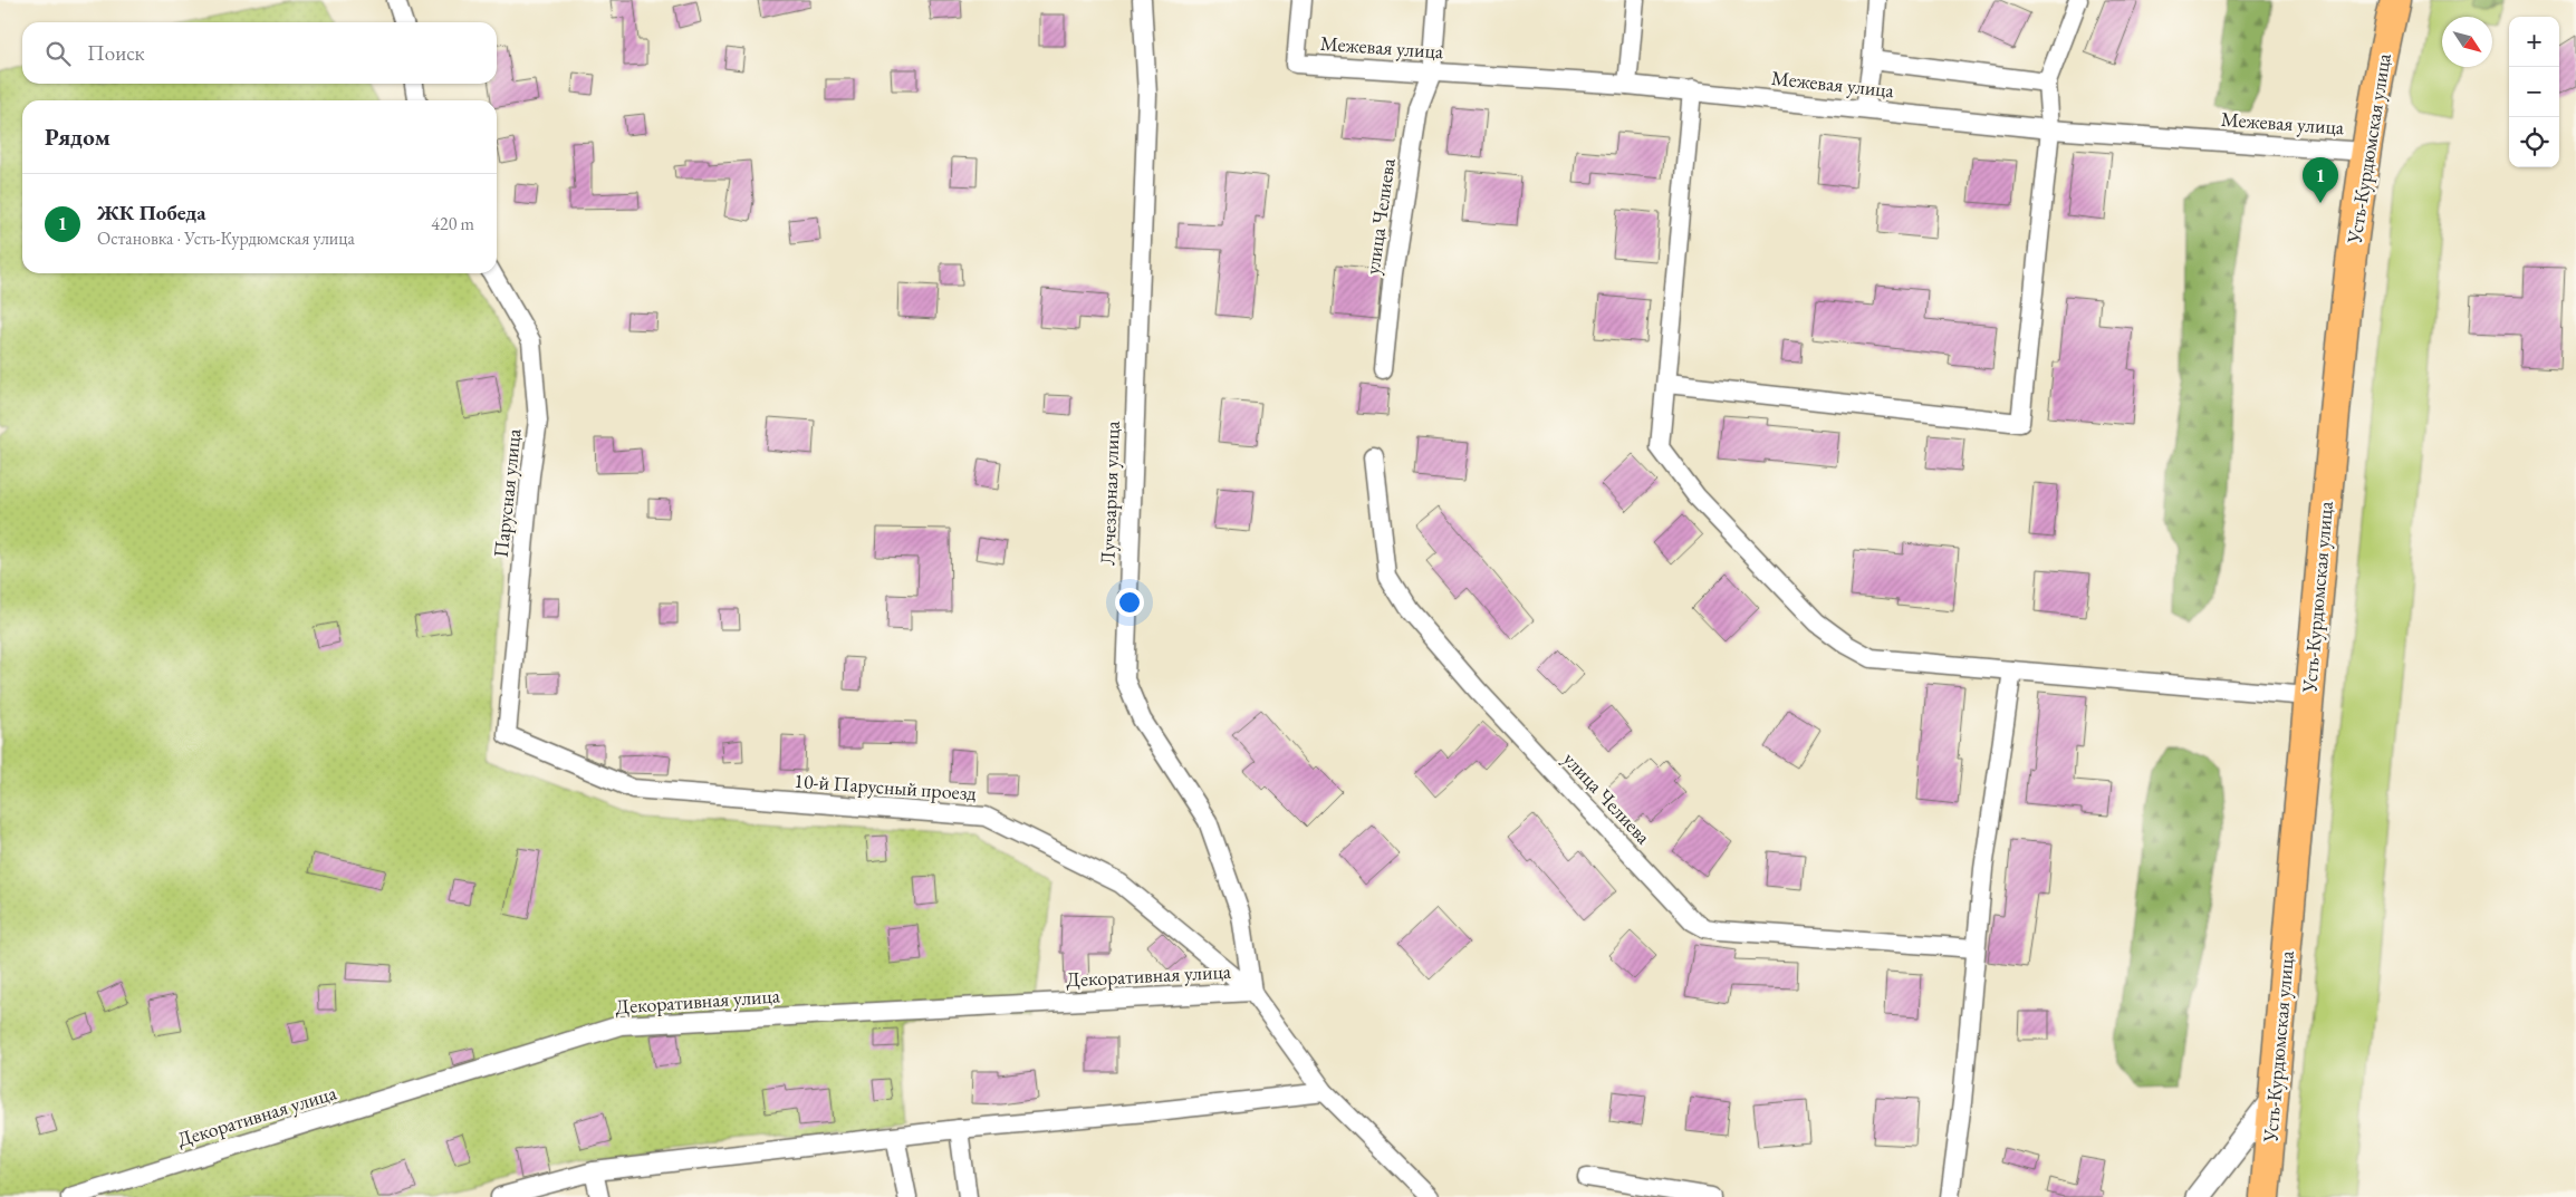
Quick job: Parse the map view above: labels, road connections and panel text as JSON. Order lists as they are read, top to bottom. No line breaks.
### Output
{"streets":{"main road":["Усть-Курдюмская улица"],"street":["Межевая улица","улица Челиева","Парусная улица","Лучезарная улица","10-й Парусный проезд","Декоративная улица"]},"crossings":[["Межевая улица","Усть-Курдюмская улица"],["Межевая улица","улица Челиева"],["Парусная улица","10-й Парусный проезд"],["Лучезарная улица","10-й Парусный проезд"],["Лучезарная улица","Декоративная улица"],["10-й Парусный проезд","Декоративная улица"]],"north":"bottom right","page":{"map_buttons":["+","−"],"search":"Поиск","heading":"Рядом","pins":"1","list":[{"mark":"1","name":"ЖК Победа","note":"Остановка · Усть-Курдюмская улица","value":"420 m"}]}}
